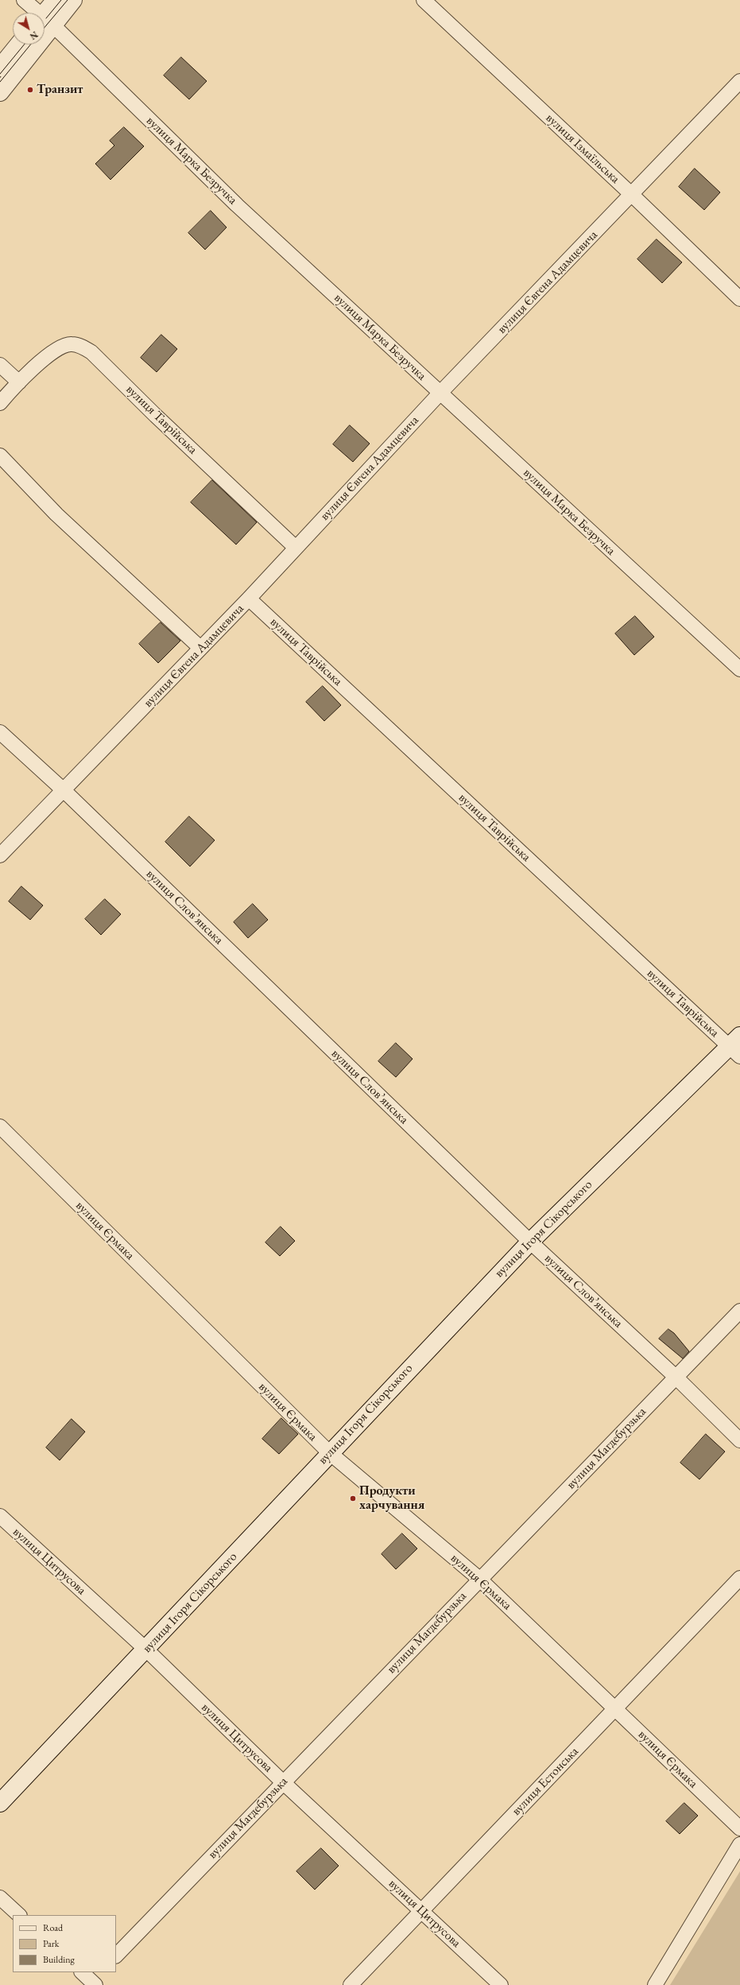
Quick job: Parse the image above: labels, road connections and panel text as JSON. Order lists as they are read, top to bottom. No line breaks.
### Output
{"streets":{"main road":["вулиця Ігоря Сікорського"],"street":["вулиця Ізмаїльська","вулиця Марка Безручка","вулиця Євгена Адамцевича","вулиця Таврійська","вулиця Слов’янська","вулиця Єрмака","вулиця Магдебурзька","вулиця Цитрусова","вулиця Естонська"]},"crossings":[["вулиця Ізмаїльська","вулиця Євгена Адамцевича"],["вулиця Марка Безручка","вулиця Євгена Адамцевича"],["вулиця Євгена Адамцевича","вулиця Таврійська"],["вулиця Євгена Адамцевича","вулиця Слов’янська"],["вулиця Таврійська","вулиця Ігоря Сікорського"],["вулиця Слов’янська","вулиця Ігоря Сікорського"],["вулиця Слов’янська","вулиця Магдебурзька"],["вулиця Ігоря Сікорського","вулиця Єрмака"],["вулиця Ігоря Сікорського","вулиця Цитрусова"],["вулиця Єрмака","вулиця Магдебурзька"],["вулиця Єрмака","вулиця Естонська"],["вулиця Магдебурзька","вулиця Цитрусова"],["вулиця Цитрусова","вулиця Естонська"]],"places":["Транзит","Продукти харчування"],"legend":["Road","Park","Building"],"north":"bottom right"}
